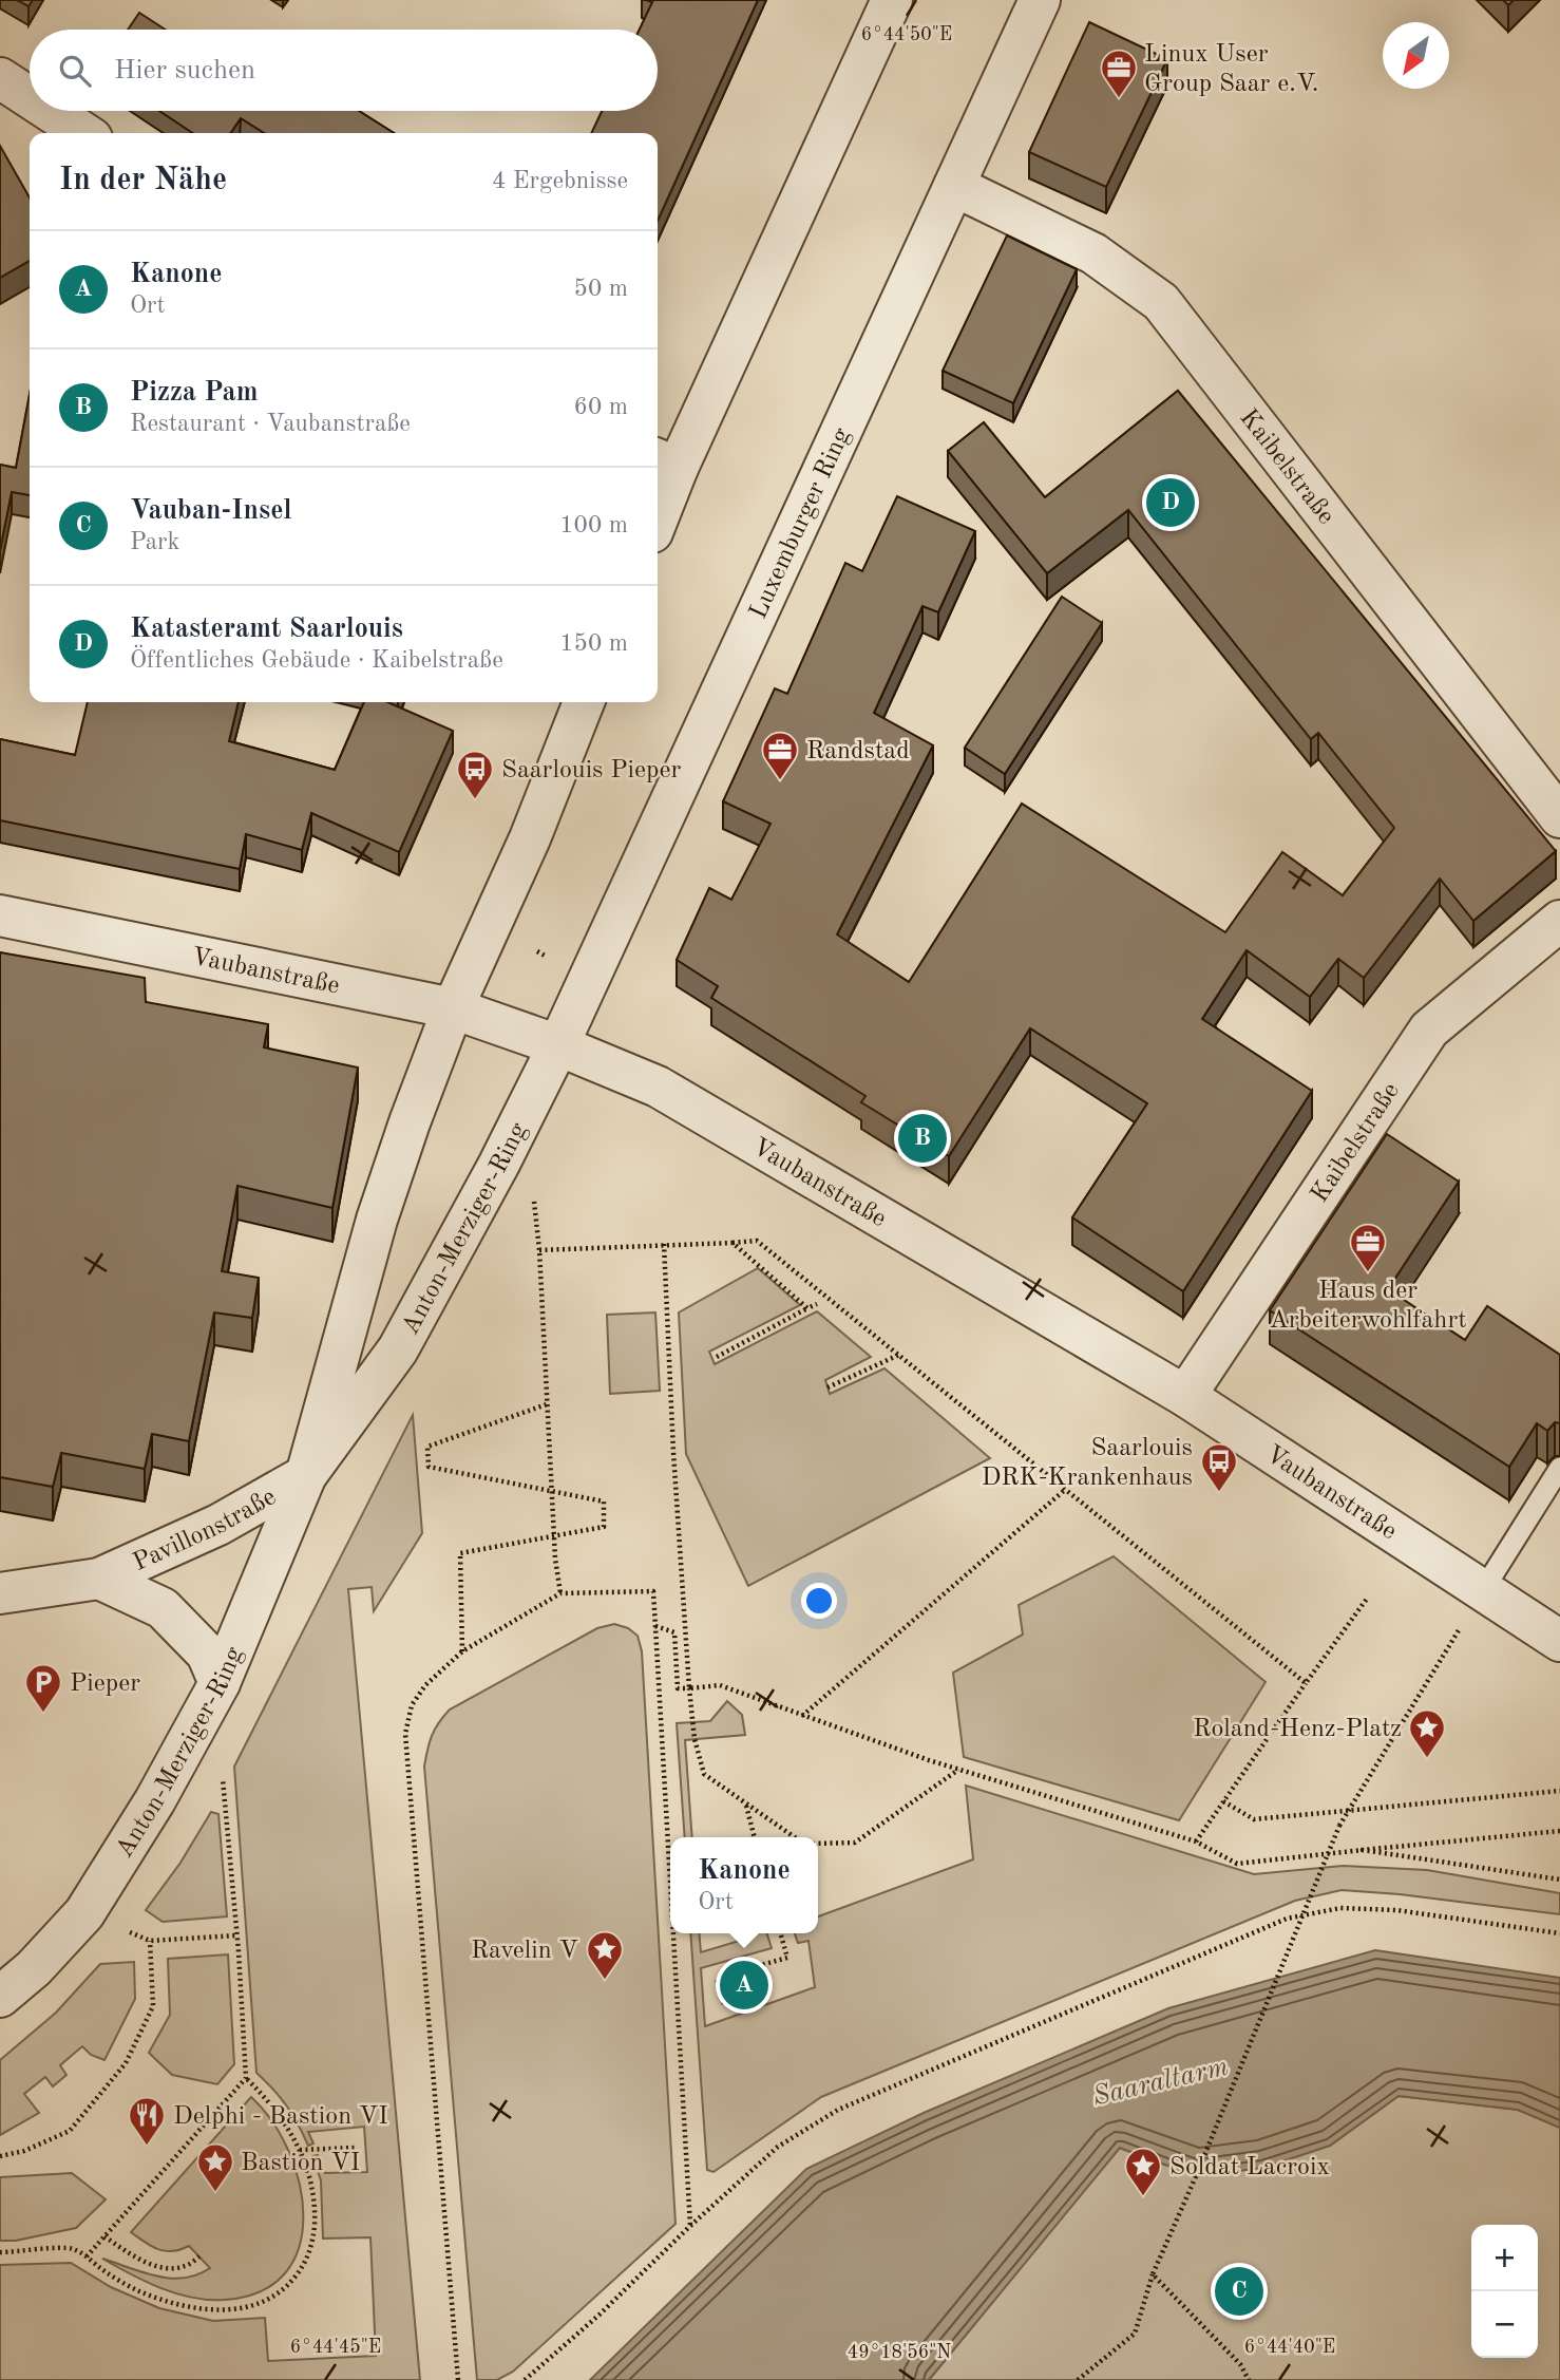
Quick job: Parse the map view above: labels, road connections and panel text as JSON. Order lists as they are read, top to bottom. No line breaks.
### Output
{"streets":{"street":["Kaibelstraße","Luxemburger Ring","Vaubanstraße","Anton-Merziger-Ring","Pavillonstraße"]},"crossings":[["Kaibelstraße","Luxemburger Ring"],["Kaibelstraße","Vaubanstraße"],["Luxemburger Ring","Vaubanstraße"],["Luxemburger Ring","Anton-Merziger-Ring"],["Vaubanstraße","Anton-Merziger-Ring"],["Anton-Merziger-Ring","Pavillonstraße"]],"water":["Saaraltarm"],"places":{"office":["Linux User Group Saar e.V.","Randstad","Haus der Arbeiterwohlfahrt"],"bus stop":["Saarlouis Pieper","Saarlouis DRK-Krankenhaus"],"parking":["Pieper"],"place":["Roland-Henz-Platz","Ravelin V","Bastion VI","Soldat Lacroix"],"restaurant":["Delphi - Bastion VI"]},"north":"bottom left","page":{"search":"Hier suchen","heading":["In der Nähe","4 Ergebnisse"],"list":[{"mark":"A","name":"Kanone","note":"Ort","value":"50 m"},{"mark":"B","name":"Pizza Pam","note":"Restaurant · Vaubanstraße","value":"60 m"},{"mark":"C","name":"Vauban-Insel","note":"Park","value":"100 m"},{"mark":"D","name":"Katasteramt Saarlouis","note":"Öffentliches Gebäude · Kaibelstraße","value":"150 m"}],"pins":["D","B","A","C"],"popup":["Kanone","Ort"],"map_buttons":["+","−"]},"coordinates":["6°44'50\"E","6°44'45\"E","6°44'40\"E","49°18'56\"N"]}
